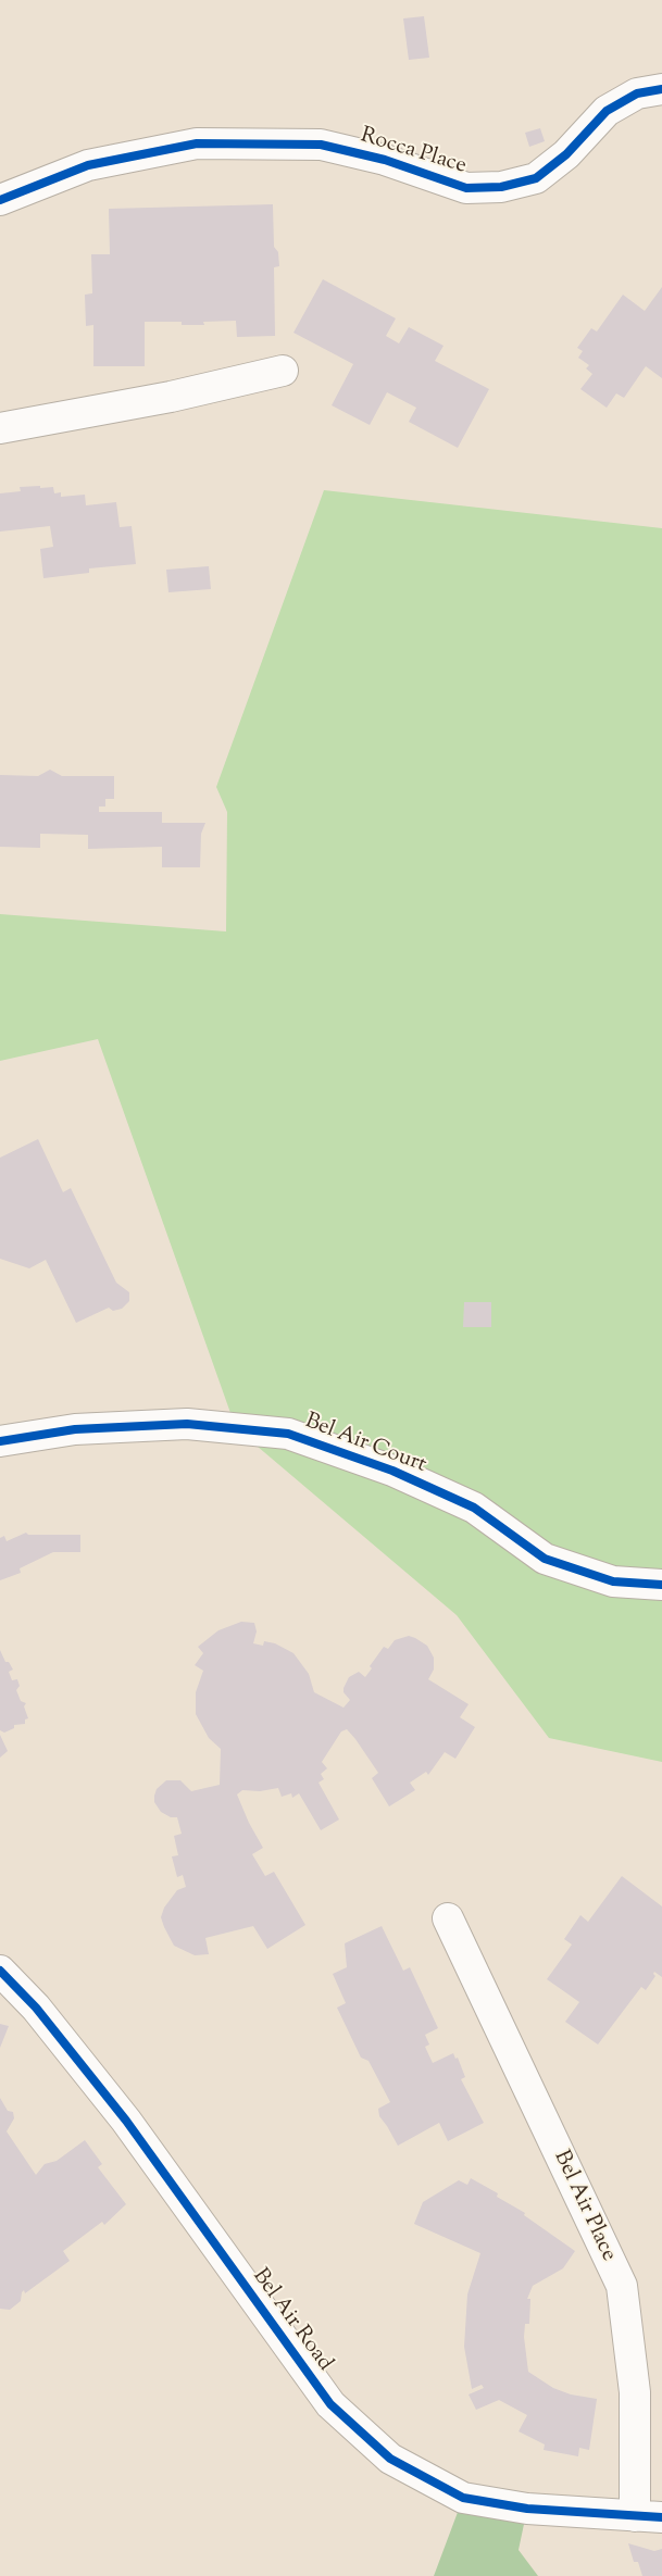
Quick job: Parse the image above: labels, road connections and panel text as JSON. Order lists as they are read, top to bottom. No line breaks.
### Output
{"streets":{"street":["Rocca Place","Bel Air Court","Bel Air Place","Bel Air Road"]},"crossings":[["Bel Air Place","Bel Air Road"]]}
